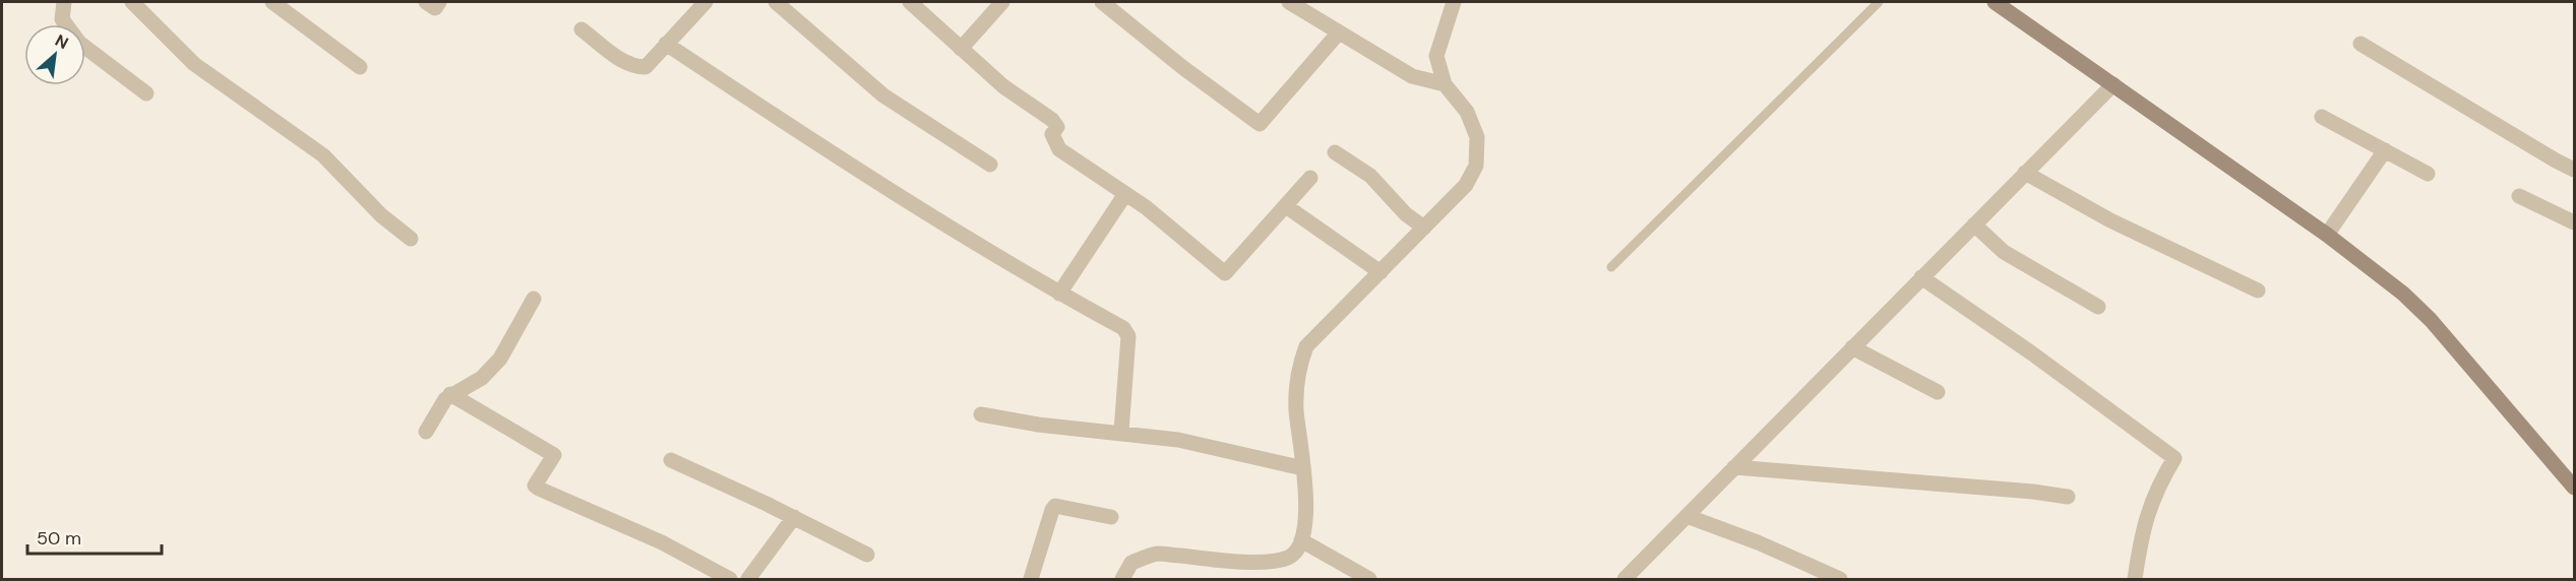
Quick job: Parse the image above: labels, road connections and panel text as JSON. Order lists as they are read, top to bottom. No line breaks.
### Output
{"scale_bar":"50 m","north":"top right"}
